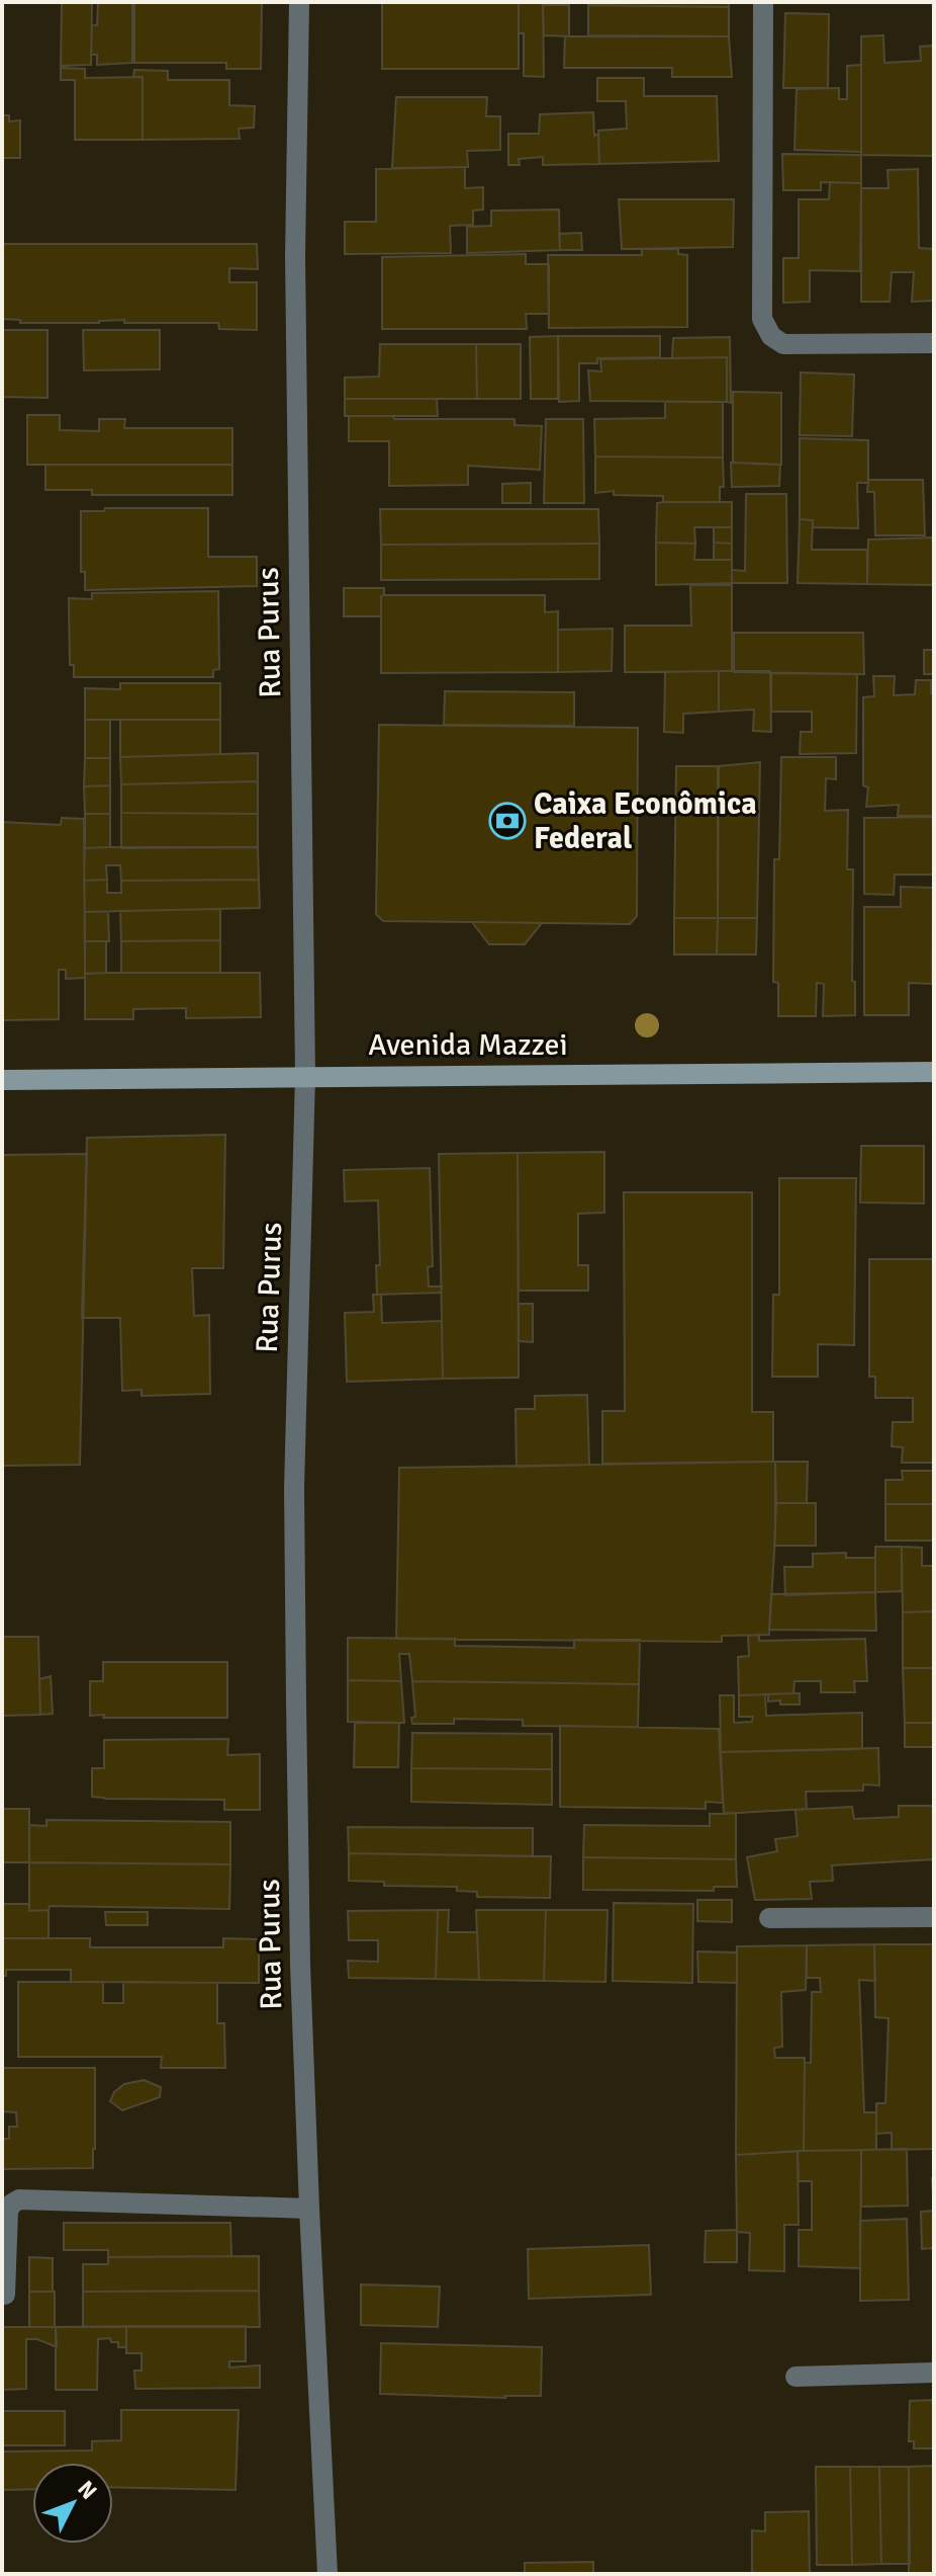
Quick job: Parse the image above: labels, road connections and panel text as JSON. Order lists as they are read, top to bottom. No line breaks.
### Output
{"streets":{"street":["Rua Purus","Avenida Mazzei"]},"crossings":[["Rua Purus","Avenida Mazzei"]],"places":{"bank":["Caixa Econômica Federal"]},"north":"top right"}
